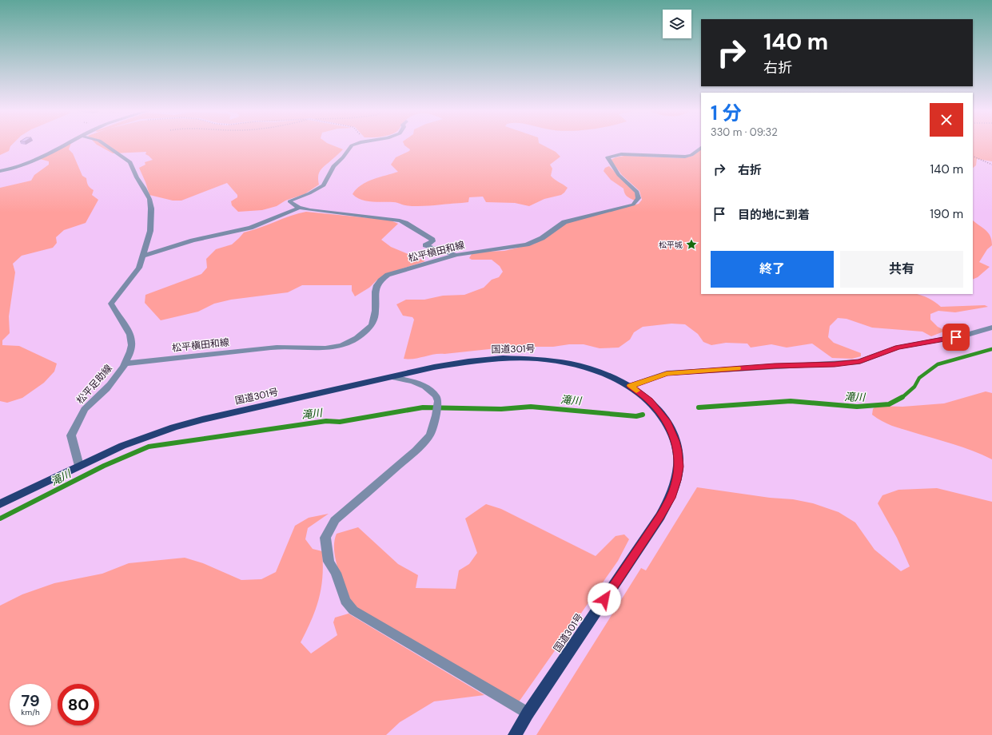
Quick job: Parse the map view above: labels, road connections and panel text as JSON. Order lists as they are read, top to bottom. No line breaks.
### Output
{"streets":{"highway":["国道301号"],"street":["松平槇田和線","松平足助線"]},"crossings":[["松平槇田和線","松平足助線"],["国道301号","松平足助線"]],"water":["滝川"],"places":{"place":["松平城"]},"page":{"turn":["140 m","右折"],"heading":["1 分","330 m · 09:32"],"list":[{"name":"右折","value":"140 m"},{"name":"目的地に到着","value":"190 m"}],"buttons":["終了","共有"],"speed":"79 km/h","limit":"80"}}
